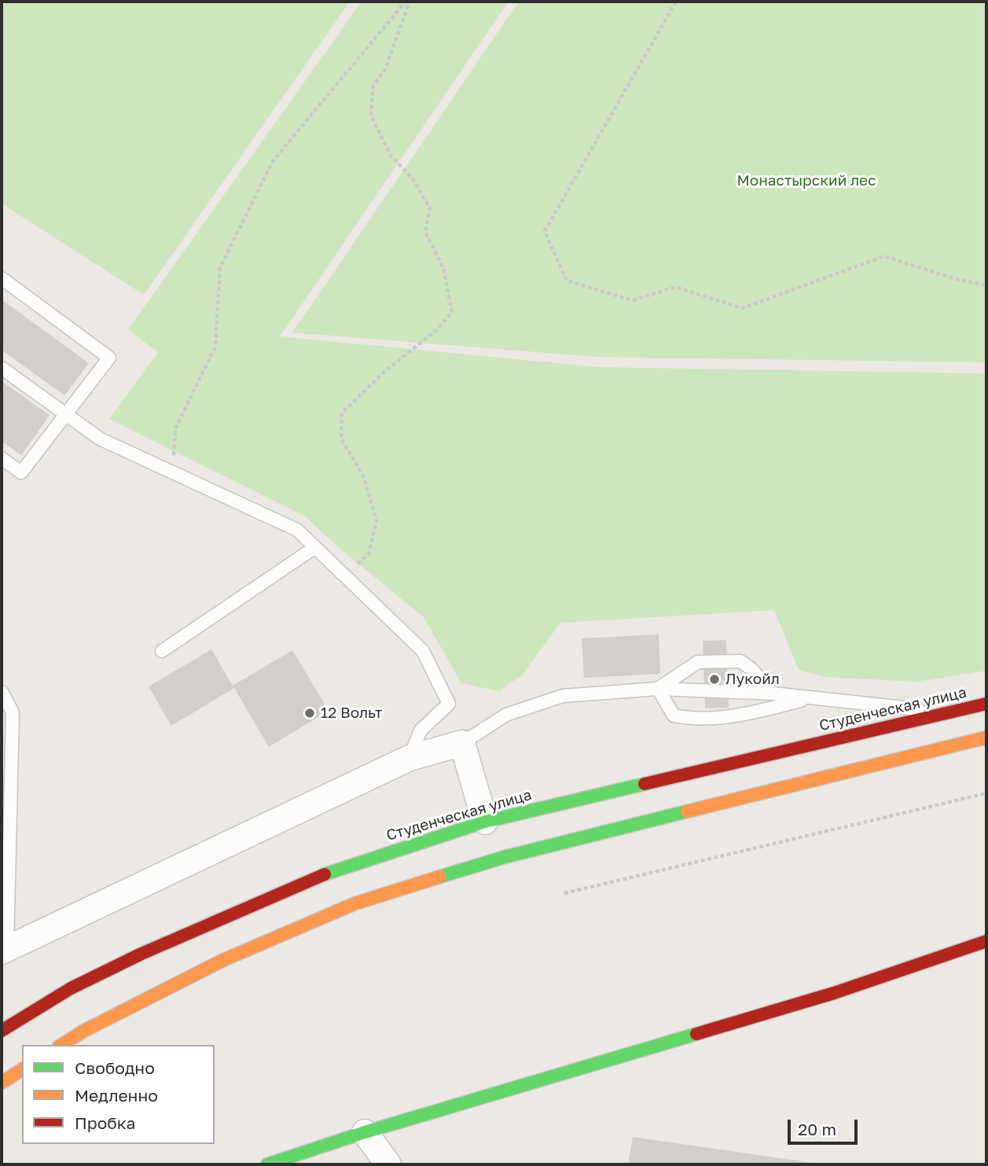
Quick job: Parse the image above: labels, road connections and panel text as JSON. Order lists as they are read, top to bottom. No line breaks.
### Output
{"streets":{"main road":["Студенческая улица"]},"parks":["Монастырский лес"],"places":["Лукойл","12 Вольт"],"legend":["Свободно","Медленно","Пробка"],"scale_bar":"20 m"}
